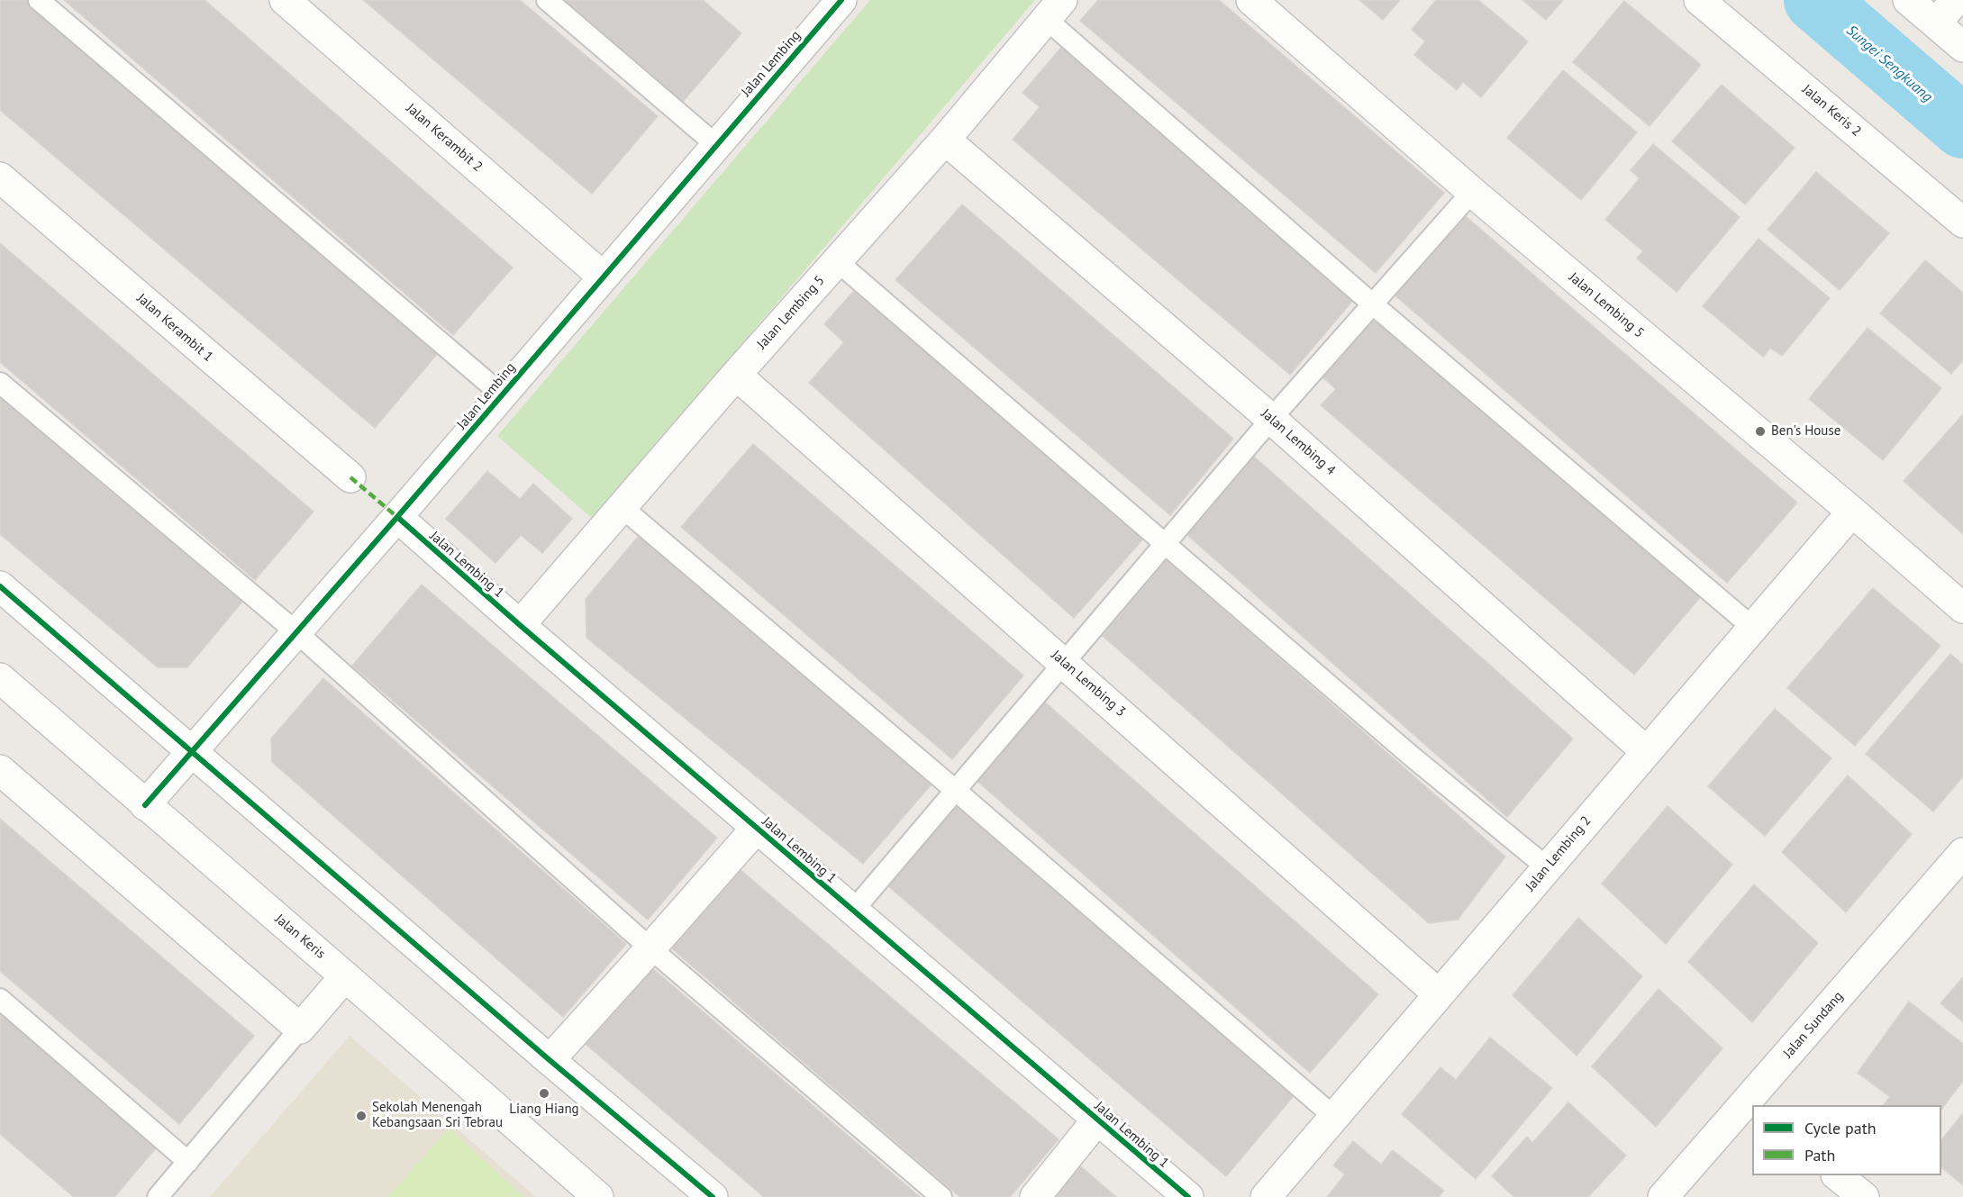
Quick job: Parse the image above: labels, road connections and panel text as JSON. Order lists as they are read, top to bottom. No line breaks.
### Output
{"streets":{"street":["Jalan Lembing","Jalan Keris 2","Jalan Kerambit 2","Jalan Lembing 5","Jalan Kerambit 1","Jalan Lembing 4","Jalan Lembing 1","Jalan Lembing 3","Jalan Lembing 2","Jalan Keris","Jalan Sundang"]},"crossings":[["Jalan Lembing","Jalan Kerambit 2"],["Jalan Lembing","Jalan Lembing 1"],["Jalan Lembing","Jalan Keris"],["Jalan Lembing 5","Jalan Lembing 4"],["Jalan Lembing 5","Jalan Lembing 1"],["Jalan Lembing 5","Jalan Lembing 3"],["Jalan Lembing 5","Jalan Lembing 2"],["Jalan Lembing 4","Jalan Lembing 2"],["Jalan Lembing 3","Jalan Lembing 2"]],"water":["Sungei Sengkuang"],"places":["Ben's House","Liang Hiang","Sekolah Menengah Kebangsaan Sri Tebrau"],"legend":["Cycle path","Path"]}
